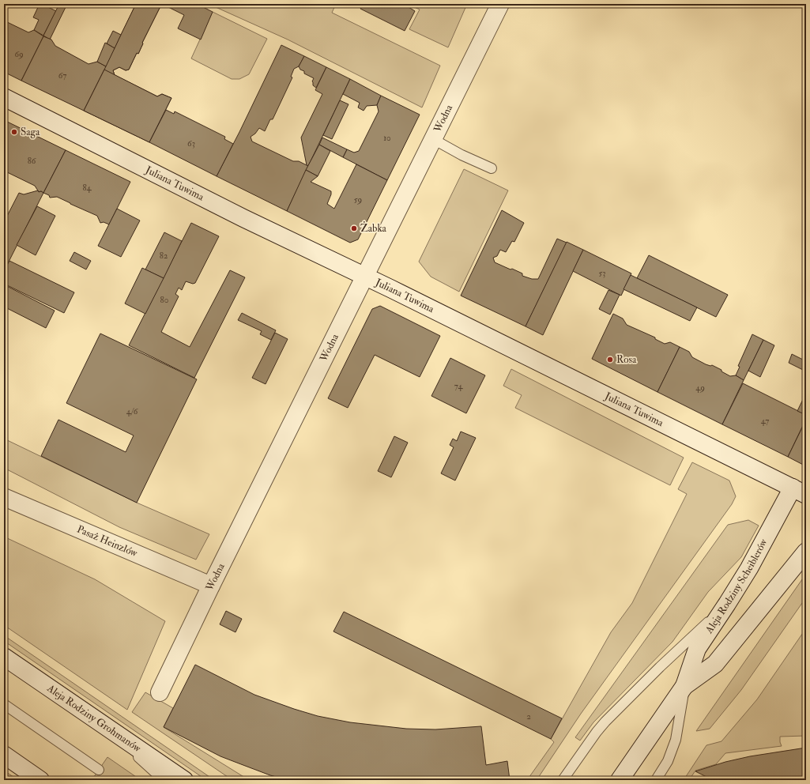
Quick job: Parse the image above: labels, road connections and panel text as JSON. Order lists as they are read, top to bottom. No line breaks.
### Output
{"streets":{"street":["Wodna","Juliana Tuwima","Pasaż Heinzlów","Aleja Rodziny Scheiblerów","Aleja Rodziny Grohmanów"]},"crossings":[["Wodna","Juliana Tuwima"],["Wodna","Pasaż Heinzlów"],["Juliana Tuwima","Aleja Rodziny Scheiblerów"]],"places":["Saga","Żabka","Rosa"],"house_numbers":["69","67","10","63","86","84","59","82","53","80","74","49","4/6","47","2"]}
